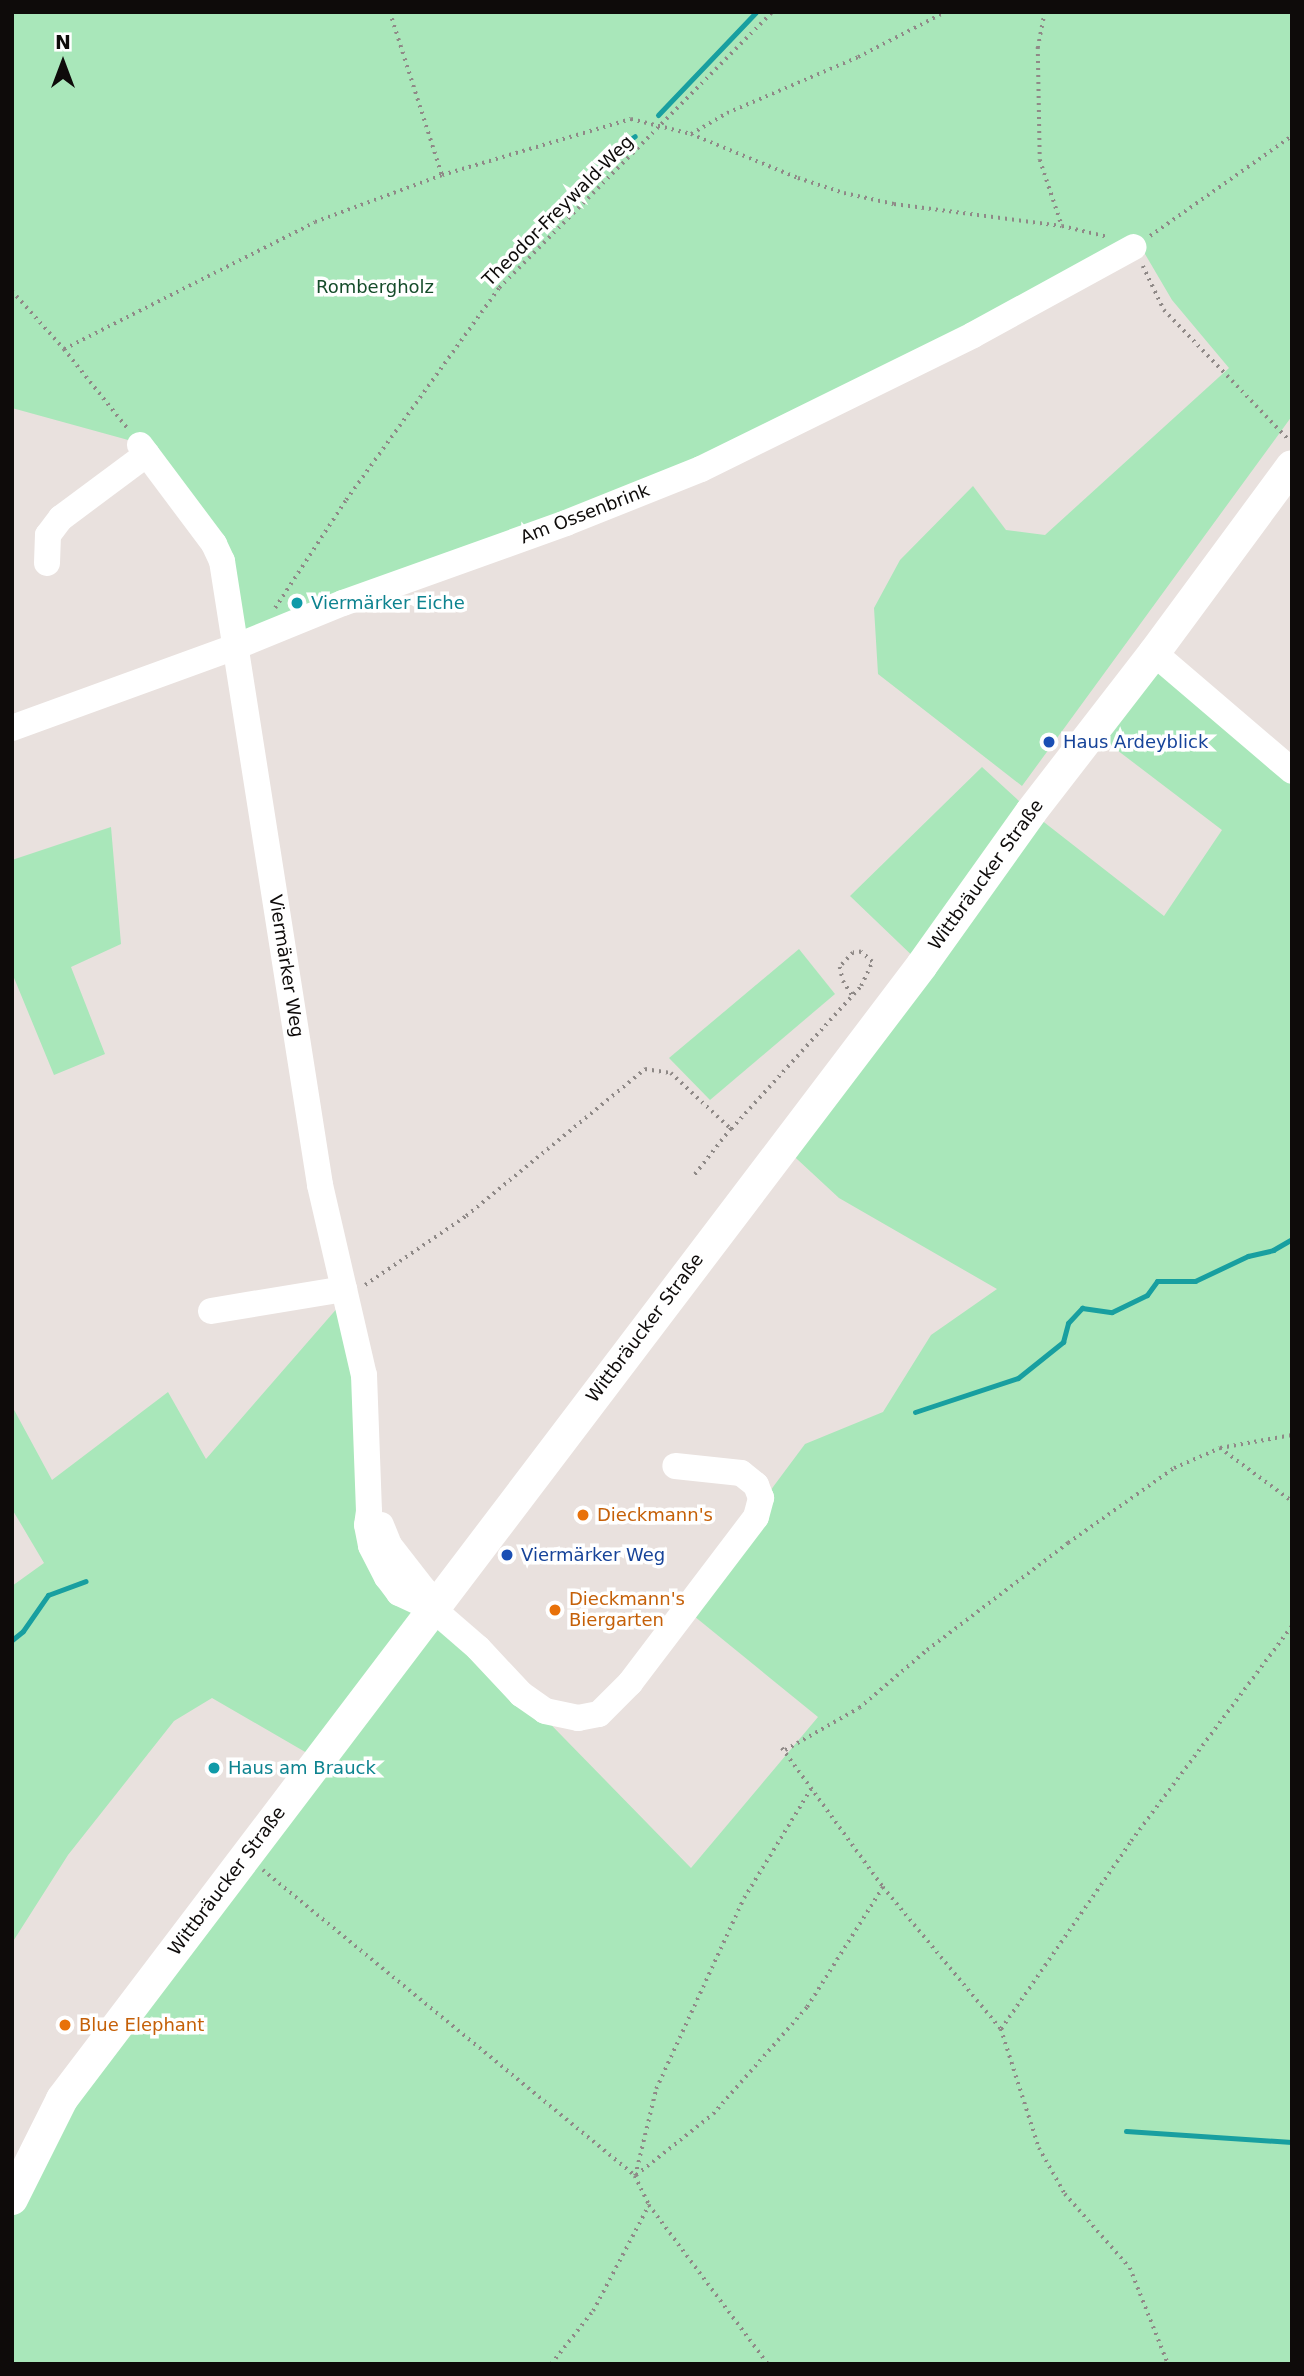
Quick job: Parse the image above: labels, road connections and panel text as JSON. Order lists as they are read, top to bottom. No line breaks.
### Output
{"streets":{"main road":["Wittbräucker Straße"],"street":["Am Ossenbrink","Viermärker Weg"],"path":["Theodor-Freywald-Weg"]},"crossings":[["Am Ossenbrink","Viermärker Weg"],["Wittbräucker Straße","Viermärker Weg"]],"parks":["Rombergholz"],"places":["Viermärker Eiche","Haus Ardeyblick","Dieckmann's","Viermärker Weg","Dieckmann's Biergarten","Haus am Brauck","Blue Elephant"],"north":"top"}
